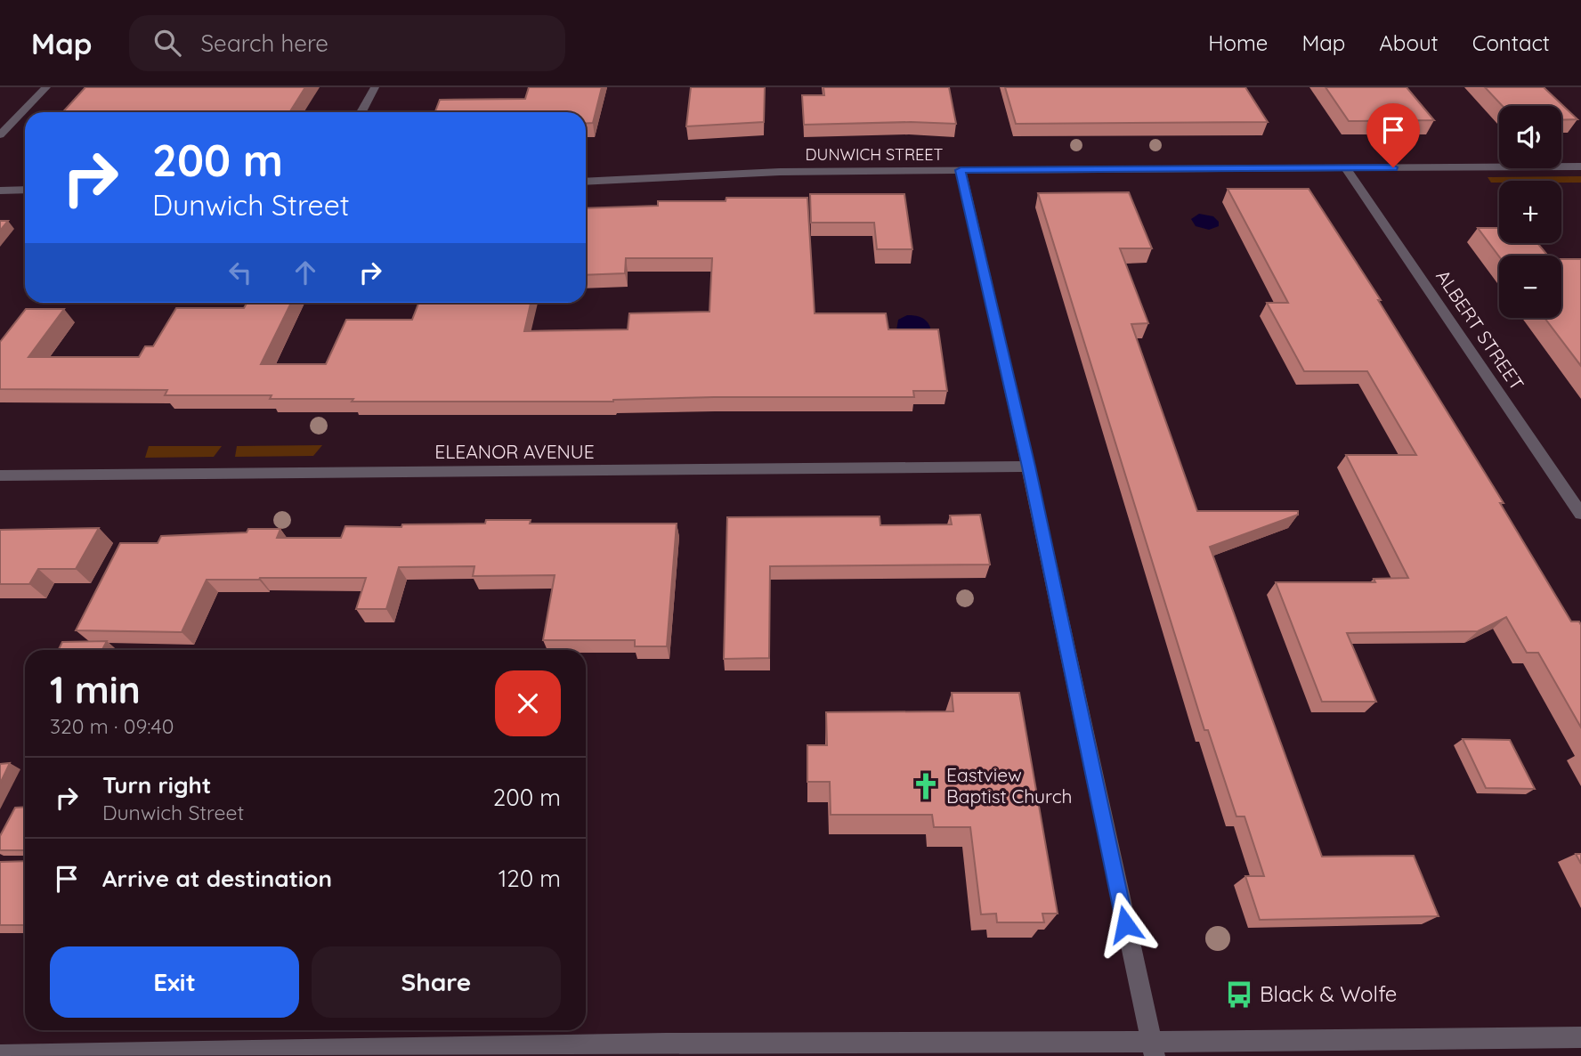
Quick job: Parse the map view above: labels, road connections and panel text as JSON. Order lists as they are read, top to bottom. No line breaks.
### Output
{"streets":{"street":["DUNWICH STREET","ALBERT STREET","ELEANOR AVENUE"]},"crossings":[["DUNWICH STREET","ALBERT STREET"]],"places":{"church":["Eastview Baptist Church"],"bus stop":["Black & Wolfe"]},"page":{"header":"Map","search":"Search here","nav":["Home","Map","About","Contact"],"map_buttons":["+","−"],"turn":["200 m","Dunwich Street"],"heading":["1 min","320 m · 09:40"],"list":[{"name":"Turn right","note":"Dunwich Street","value":"200 m"},{"name":"Arrive at destination","value":"120 m"}],"buttons":["Exit","Share"]}}
